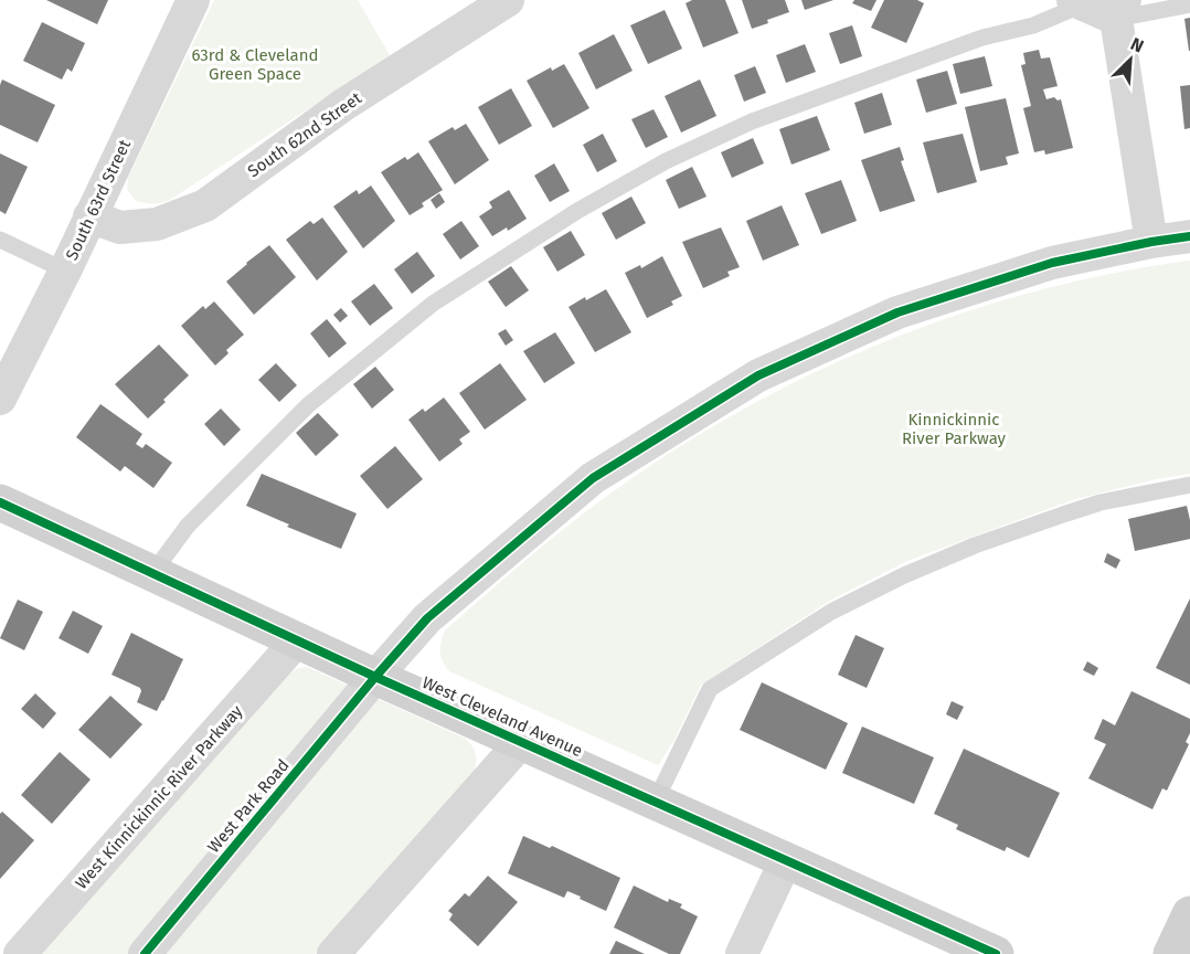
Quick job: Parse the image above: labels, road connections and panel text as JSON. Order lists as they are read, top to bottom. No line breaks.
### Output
{"streets":{"street":["South 62nd Street","South 63rd Street","West Cleveland Avenue","West Kinnickinnic River Parkway","West Park Road"]},"crossings":[["South 62nd Street","South 63rd Street"],["West Cleveland Avenue","West Kinnickinnic River Parkway"],["West Cleveland Avenue","West Park Road"]],"parks":["63rd & Cleveland Green Space","Kinnickinnic River Parkway"],"north":"top right"}
